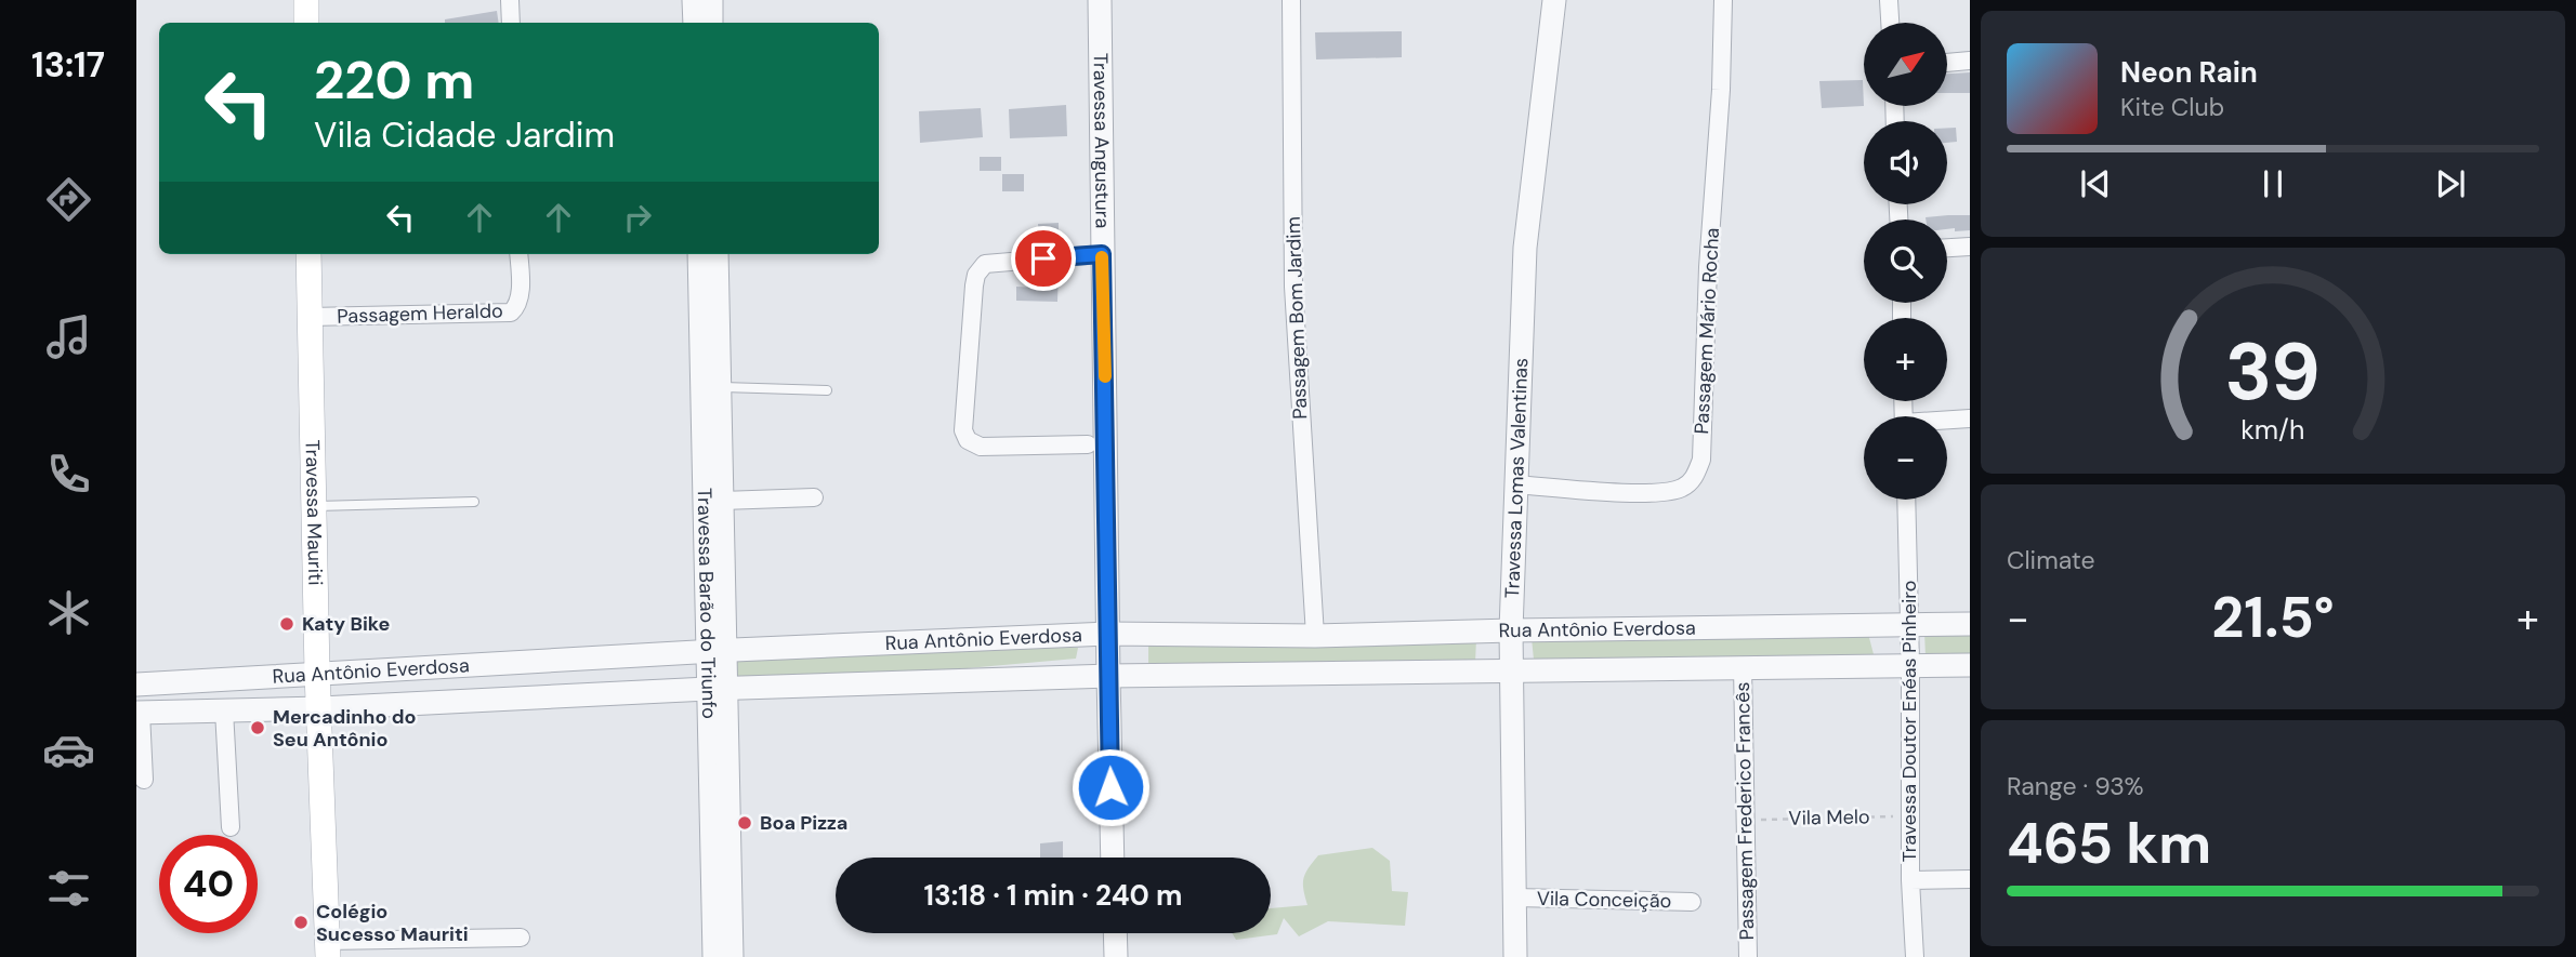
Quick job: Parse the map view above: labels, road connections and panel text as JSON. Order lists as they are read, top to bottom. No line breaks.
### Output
{"streets":{"main road":["Travessa Mauriti"],"street":["Travessa Angustura","Passagem Heraldo","Passagem Bom Jardim","Passagem Mário Rocha","Travessa Lomas Valentinas","Travessa Barão do Triunfo","Rua Antônio Everdosa","Travessa Doutor Enéas Pinheiro","Passagem Frederico Francês","Vila Conceição"],"path":["Vila Melo"]},"crossings":[["Travessa Angustura","Rua Antônio Everdosa"],["Passagem Heraldo","Travessa Mauriti"],["Passagem Bom Jardim","Rua Antônio Everdosa"],["Passagem Mário Rocha","Travessa Lomas Valentinas"],["Travessa Lomas Valentinas","Rua Antônio Everdosa"],["Travessa Lomas Valentinas","Vila Conceição"],["Travessa Mauriti","Rua Antônio Everdosa"],["Travessa Barão do Triunfo","Rua Antônio Everdosa"],["Rua Antônio Everdosa","Travessa Doutor Enéas Pinheiro"],["Rua Antônio Everdosa","Passagem Frederico Francês"],["Travessa Doutor Enéas Pinheiro","Vila Melo"],["Passagem Frederico Francês","Vila Melo"]],"places":["Katy Bike","Mercadinho do Seu Antônio","Boa Pizza","Colégio Sucesso Mauriti"],"north":"top right","page":{"tabs":"13:17","map_buttons":["+","−"],"turn":["220 m","Vila Cidade Jardim"],"song":["Neon Rain","Kite Club"],"tile":["Climate",["Range · 93%","465 km"]],"heat":["−","21.5°","+"],"limit":"40","trip":"13:18 · 1 min · 240 m","gauge":["39","km/h"]}}
